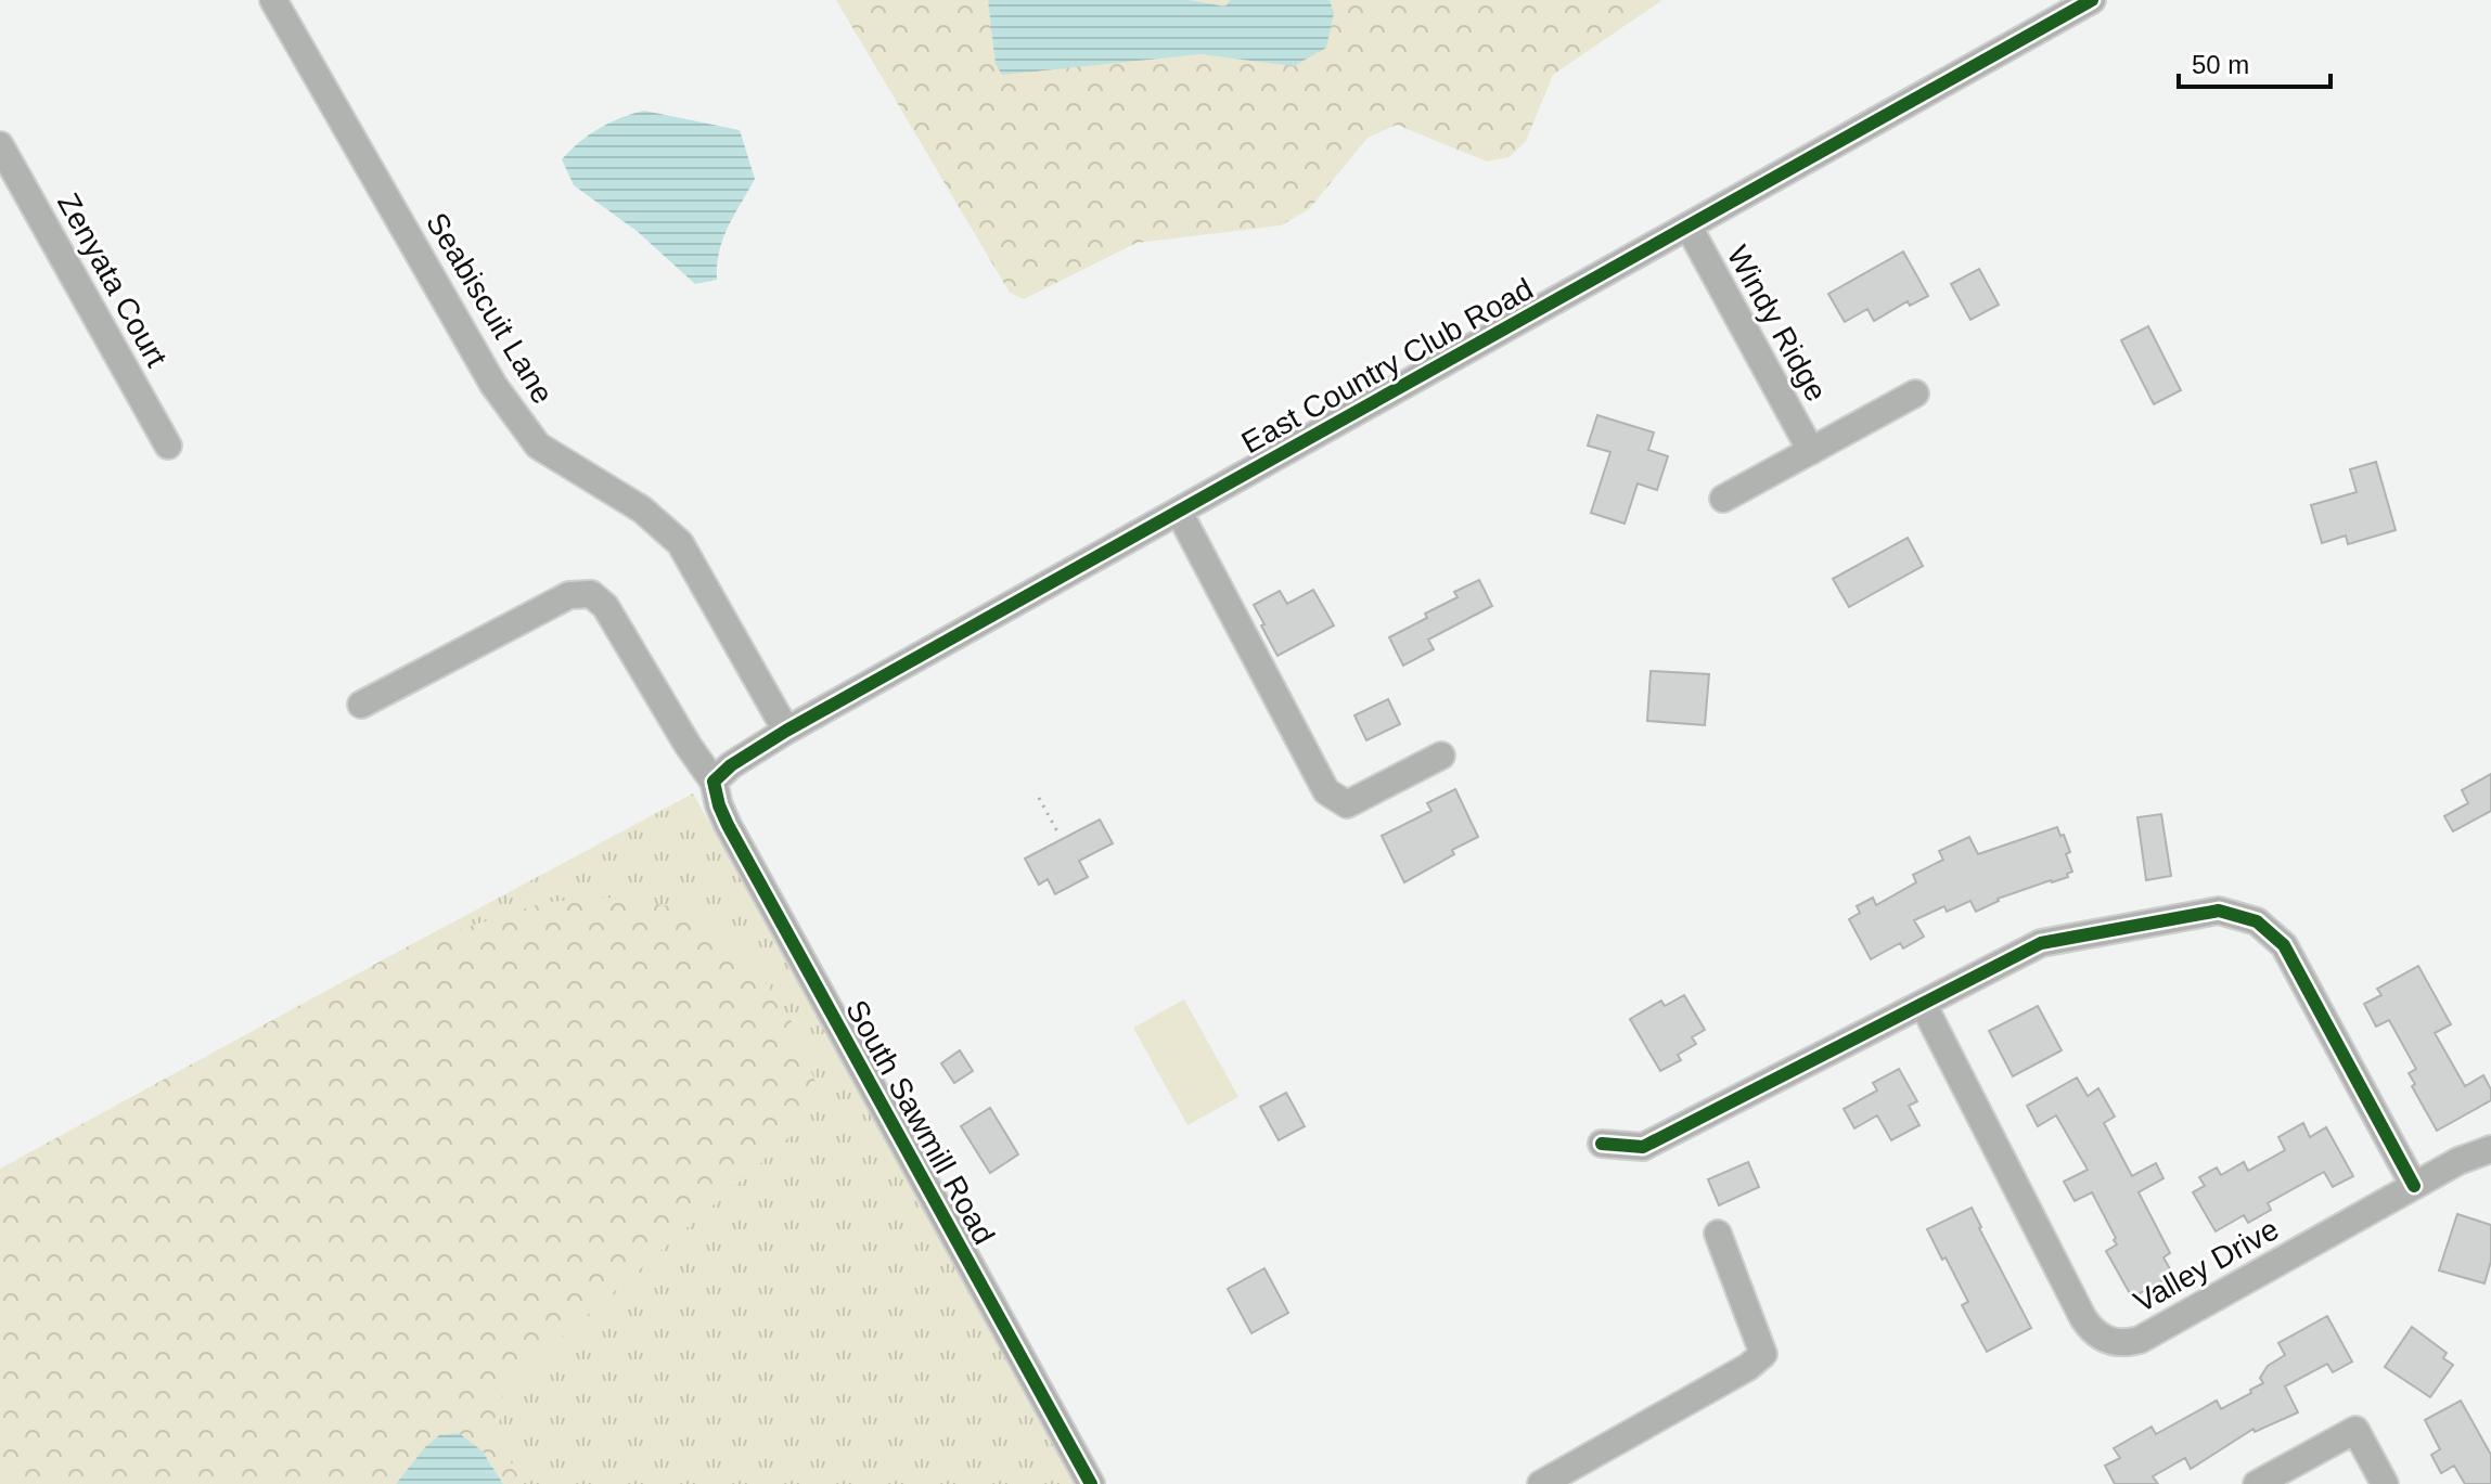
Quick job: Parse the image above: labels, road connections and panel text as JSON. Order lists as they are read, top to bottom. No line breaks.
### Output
{"streets":{"street":["Zenyata Court","Seabiscuit Lane","Windy Ridge","East Country Club Road","South Sawmill Road","Valley Drive"]},"crossings":[["Seabiscuit Lane","East Country Club Road"],["Windy Ridge","East Country Club Road"],["East Country Club Road","South Sawmill Road"]],"scale_bar":"50 m"}
